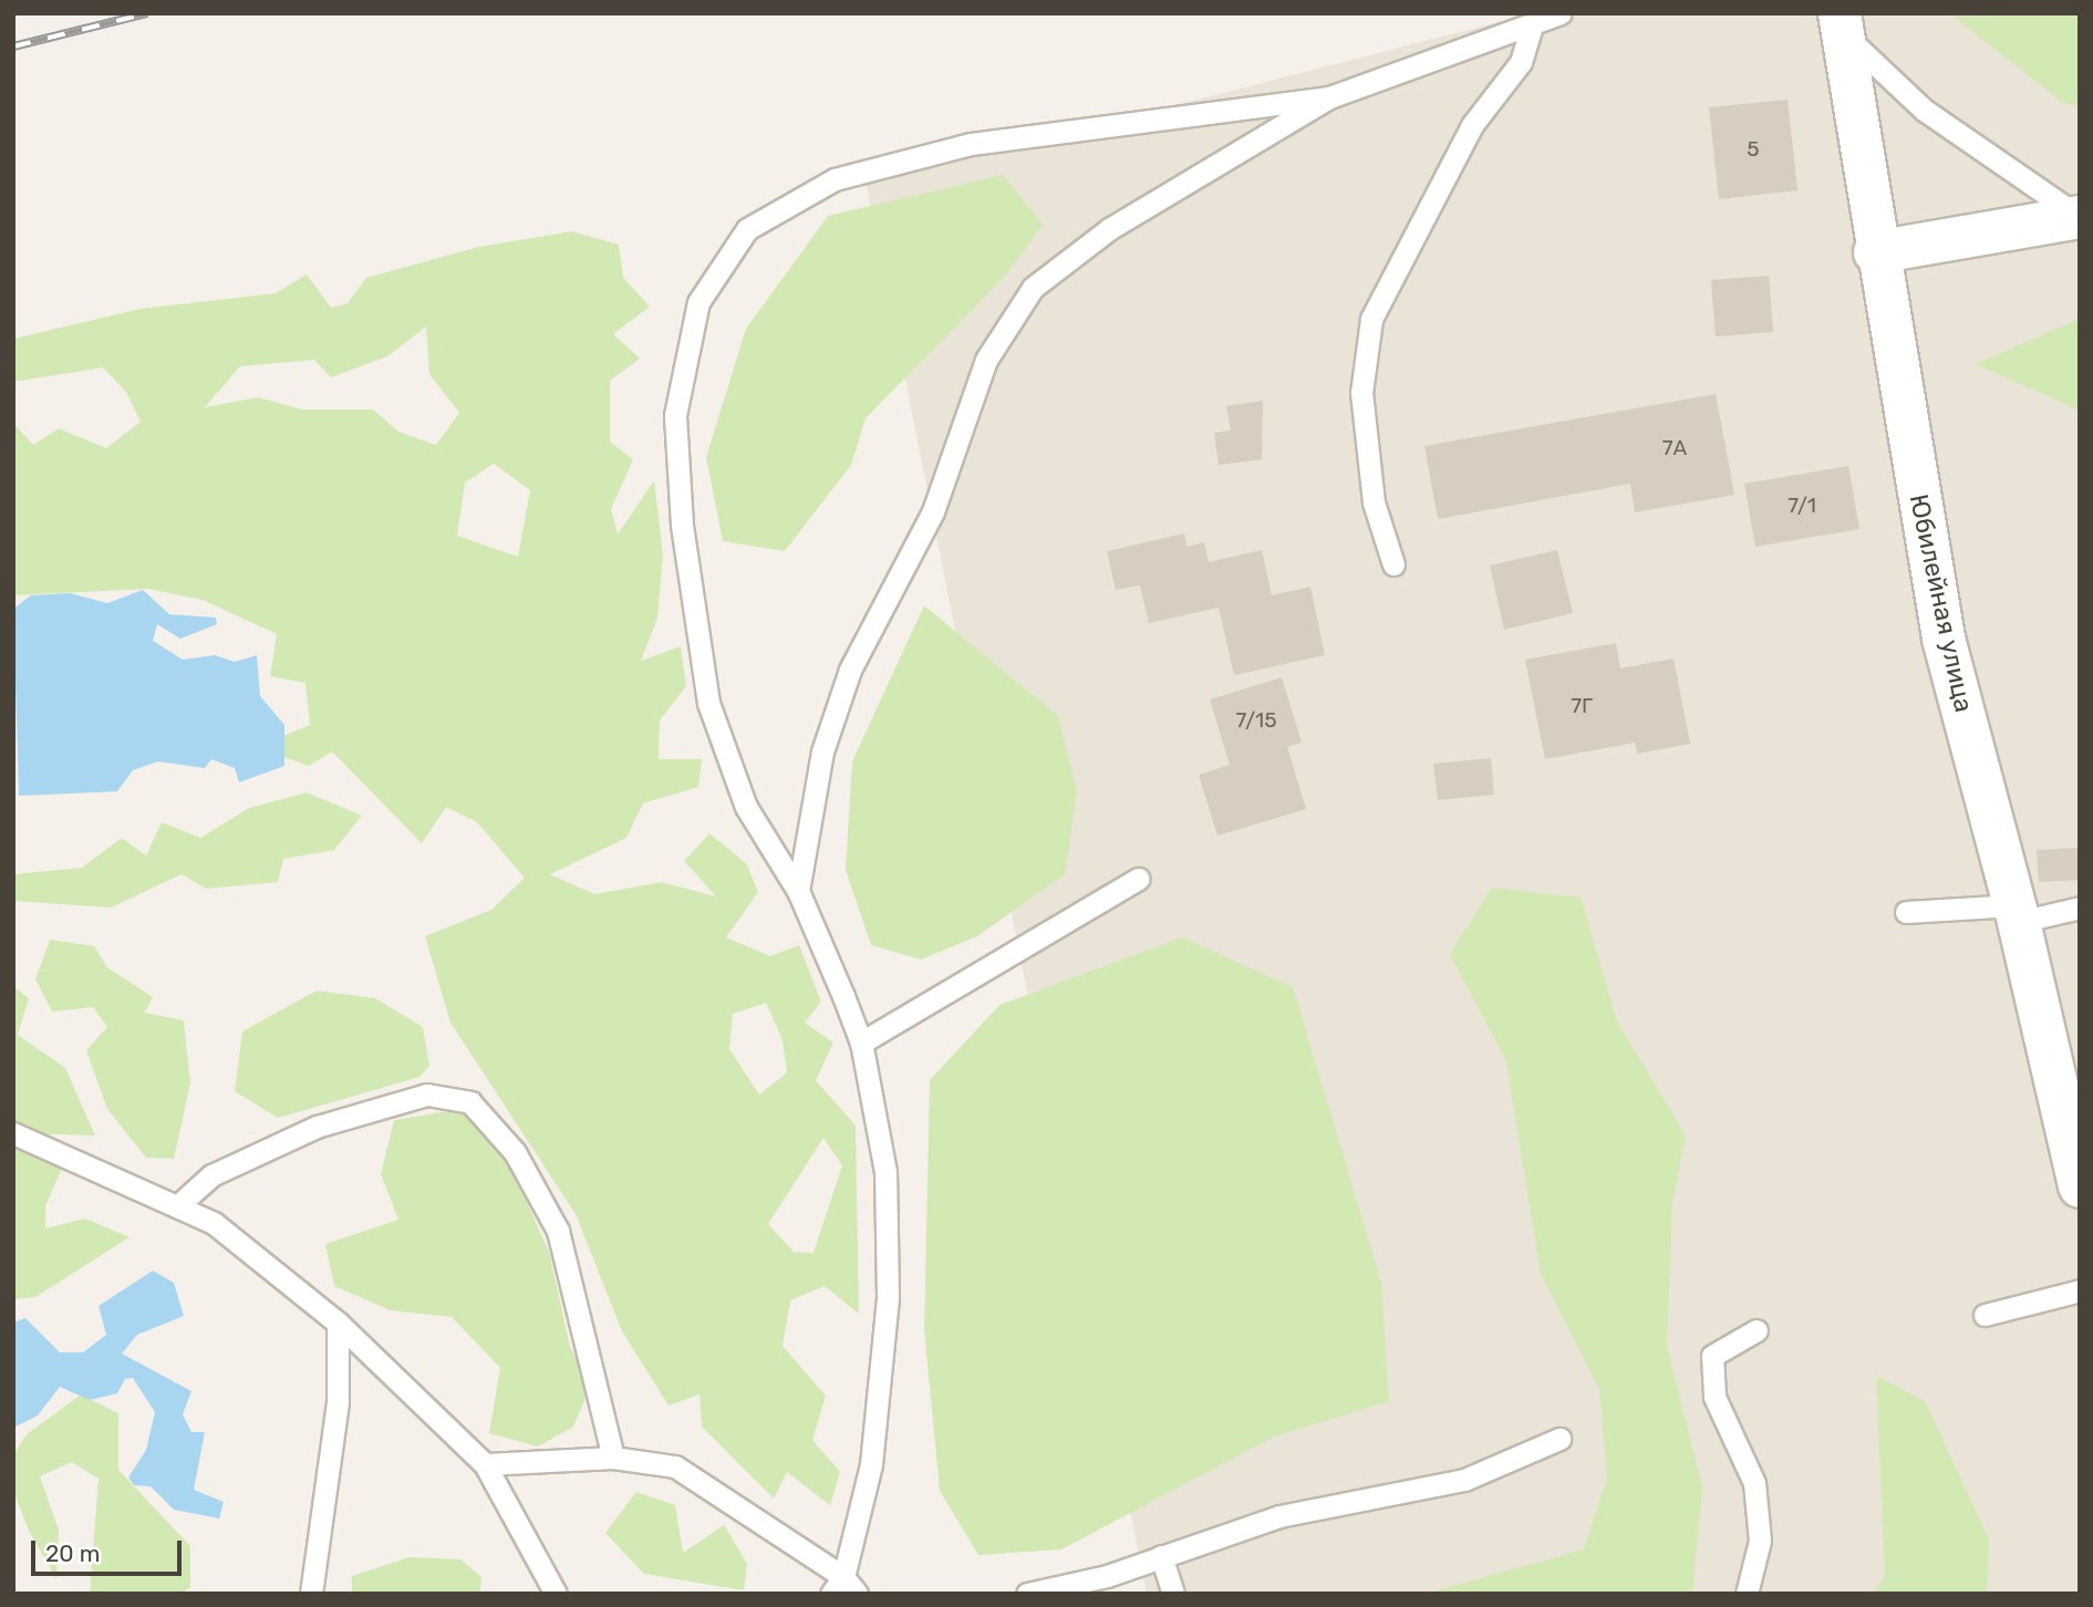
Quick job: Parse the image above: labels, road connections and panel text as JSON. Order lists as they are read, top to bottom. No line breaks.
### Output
{"streets":{"street":["Юбилейная улица"]},"house_numbers":["5","7А","7/1","7Г","7/15"],"scale_bar":"20 m"}
